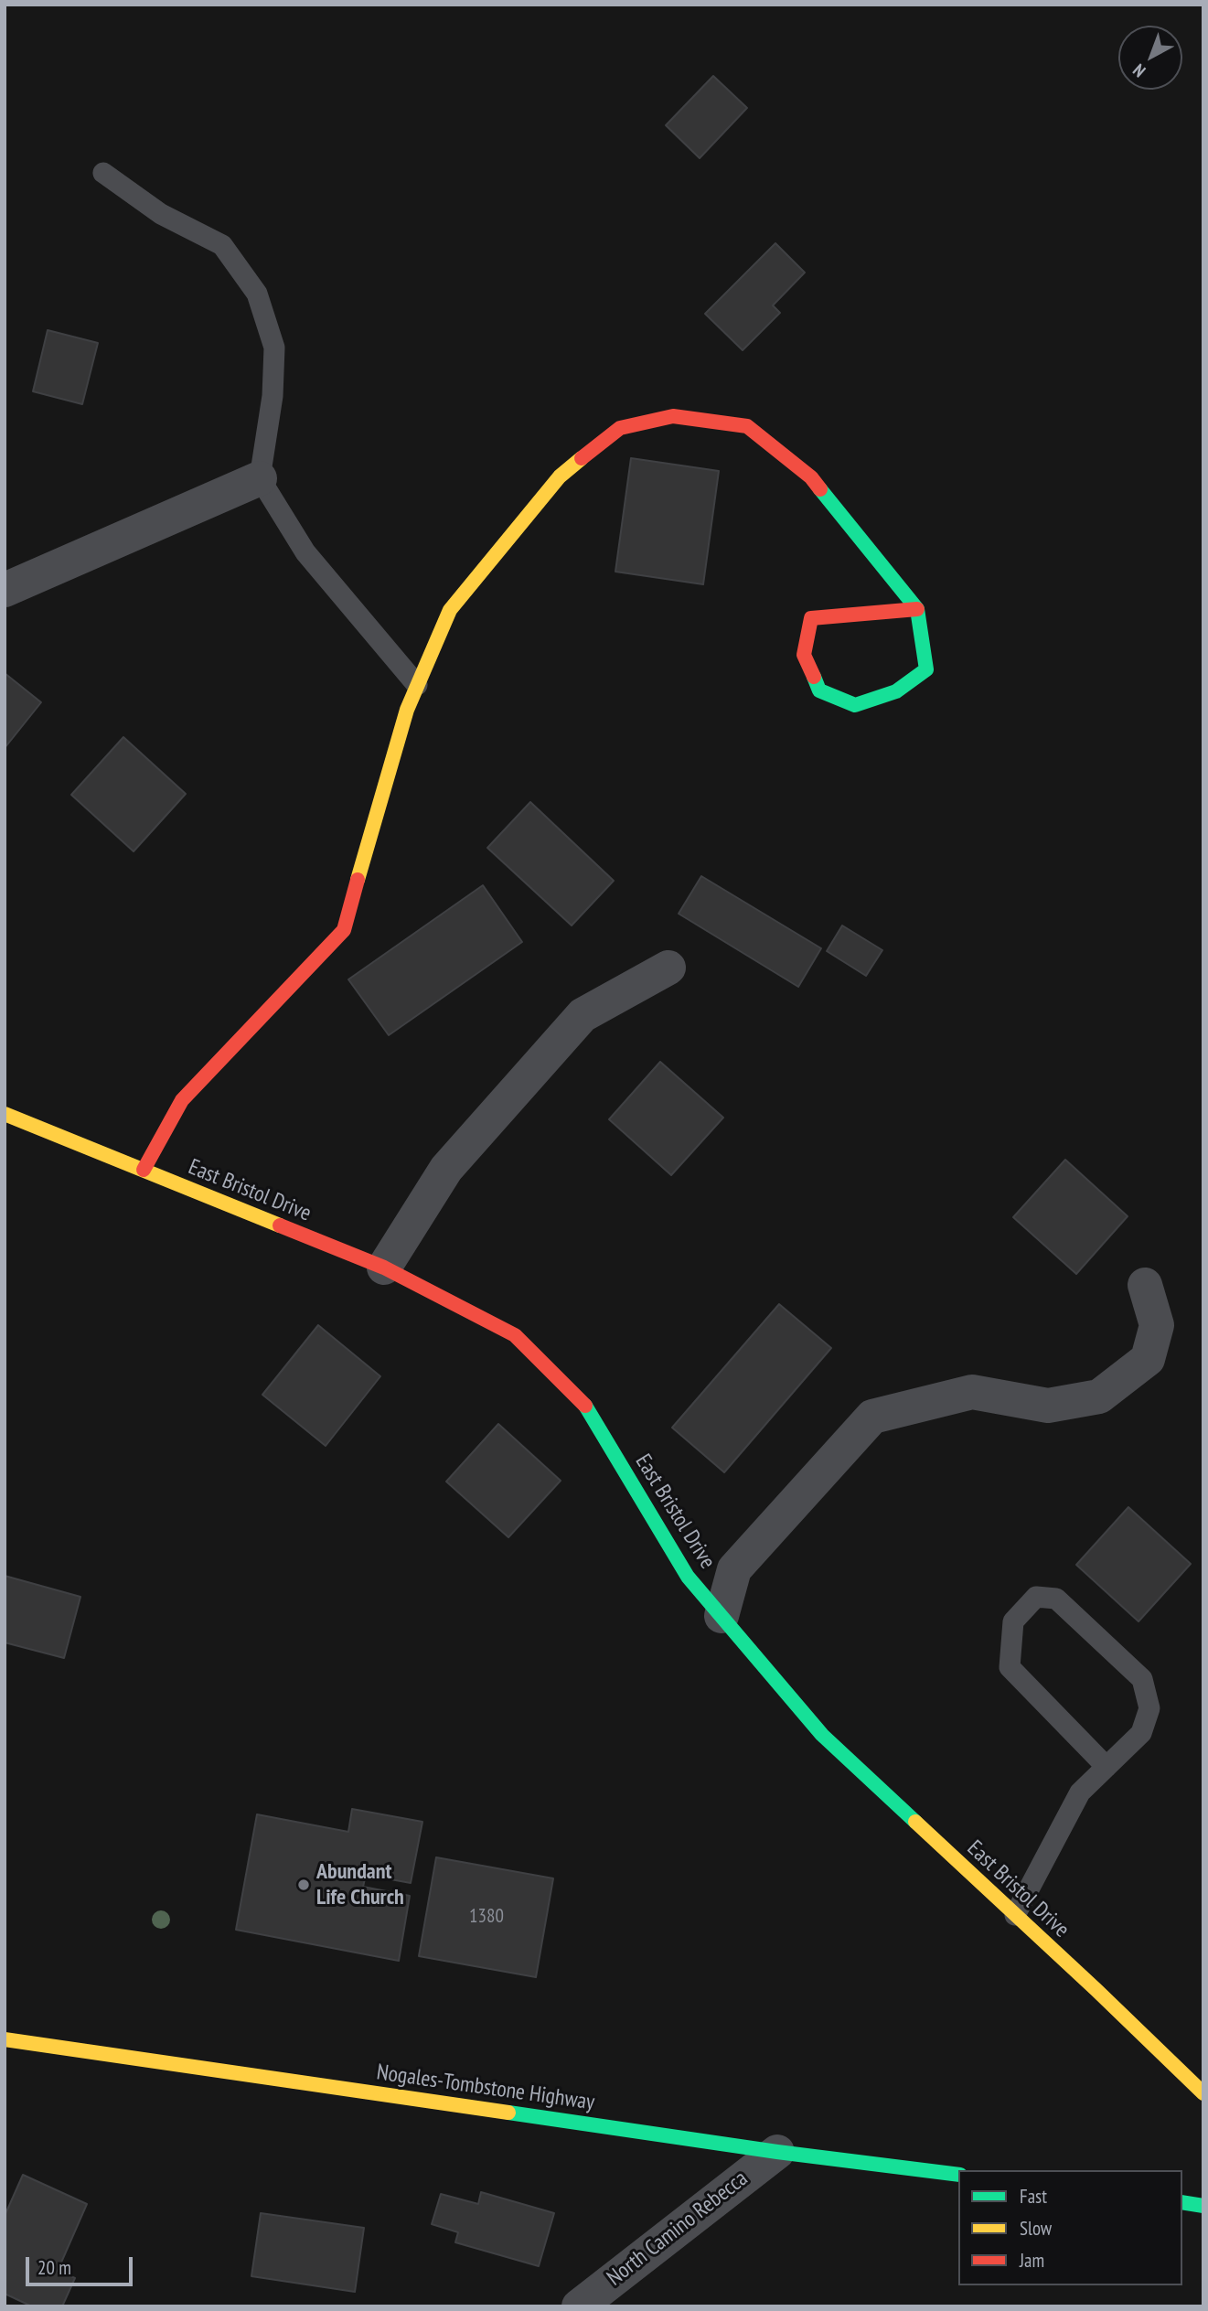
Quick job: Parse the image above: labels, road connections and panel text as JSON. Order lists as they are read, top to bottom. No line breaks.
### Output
{"streets":{"street":["East Bristol Drive","Nogales-Tombstone Highway","North Camino Rebecca"]},"crossings":[["Nogales-Tombstone Highway","North Camino Rebecca"]],"places":["Abundant Life Church"],"house_numbers":["1380"],"legend":["Fast","Slow","Jam"],"scale_bar":"20 m","north":"bottom left"}
